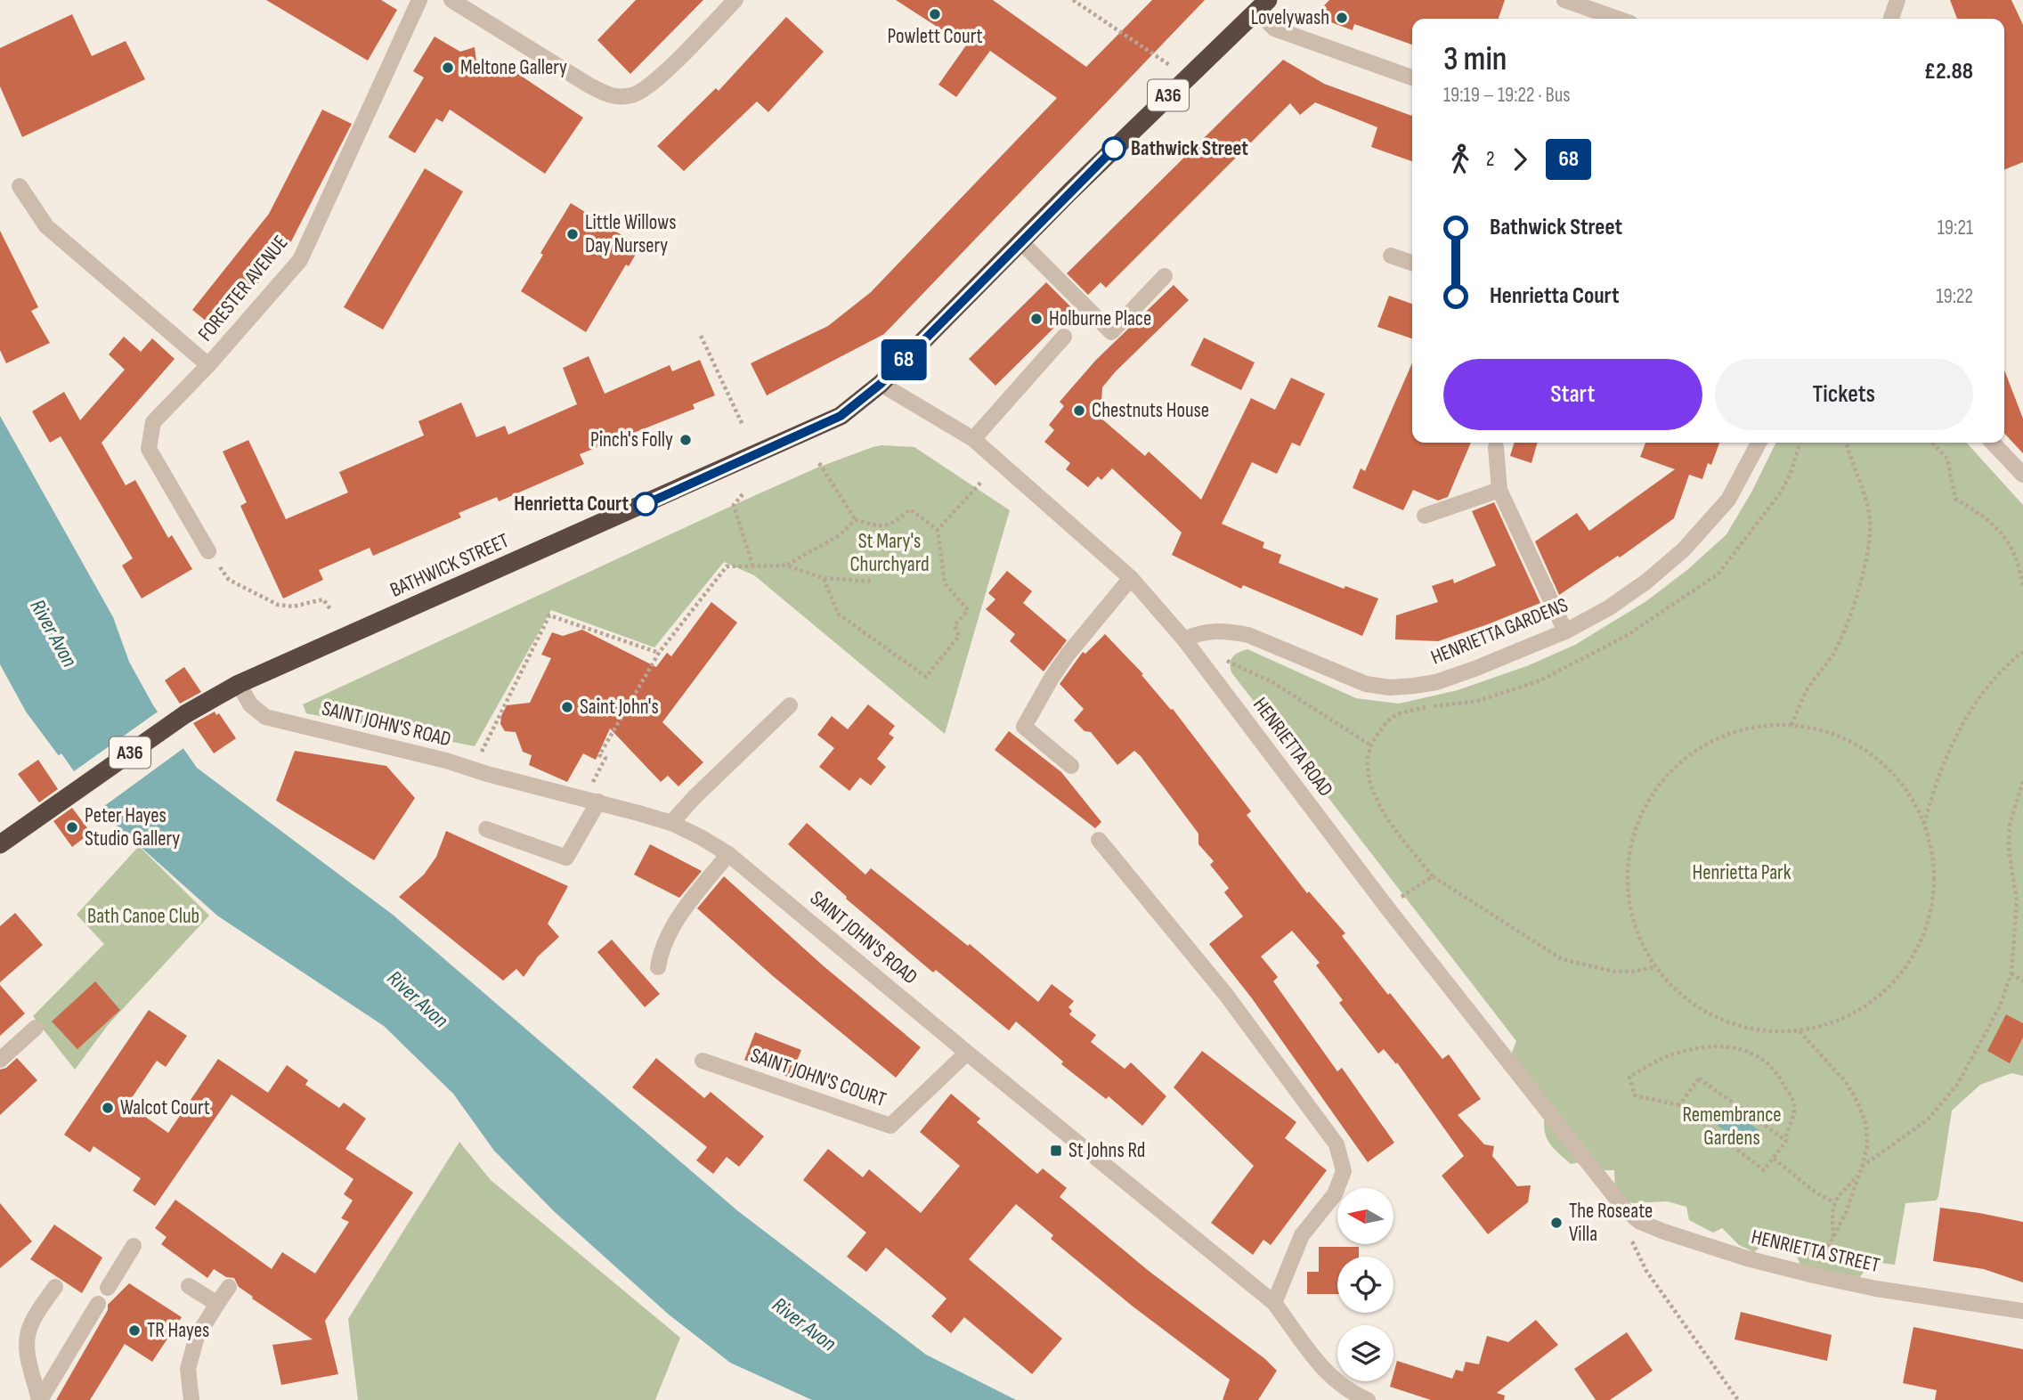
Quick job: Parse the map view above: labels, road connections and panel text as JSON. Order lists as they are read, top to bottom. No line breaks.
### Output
{"streets":{"highway":["A36","BATHWICK STREET"],"street":["FORESTER AVENUE","HENRIETTA GARDENS","SAINT JOHN'S ROAD","HENRIETTA ROAD","SAINT JOHN'S COURT","HENRIETTA STREET"]},"crossings":[["BATHWICK STREET","SAINT JOHN'S ROAD"],["BATHWICK STREET","HENRIETTA ROAD"],["HENRIETTA GARDENS","HENRIETTA ROAD"],["SAINT JOHN'S ROAD","SAINT JOHN'S COURT"],["HENRIETTA ROAD","HENRIETTA STREET"]],"water":["River Avon"],"parks":["St Mary's Churchyard","Henrietta Park","Bath Canoe Club","Remembrance Gardens"],"places":{"other":["Powlett Court","Lovelywash","Meltone Gallery","Bathwick Street","Little Willows Day Nursery","Holburne Place","Chestnuts House","Pinch's Folly","Henrietta Court","Saint John's","Peter Hayes Studio Gallery","Walcot Court","The Roseate Villa","TR Hayes"],"transit":["St Johns Rd"]},"lines":["bus line 68"],"north":"left","page":{"on_map":"68","heading":["3 min","19:19 – 19:22 · Bus","£2.88"],"legs":["2","68"],"list":[{"name":"Bathwick Street","value":"19:21"},{"name":"Henrietta Court","value":"19:22"}],"buttons":["Start","Tickets"]}}
